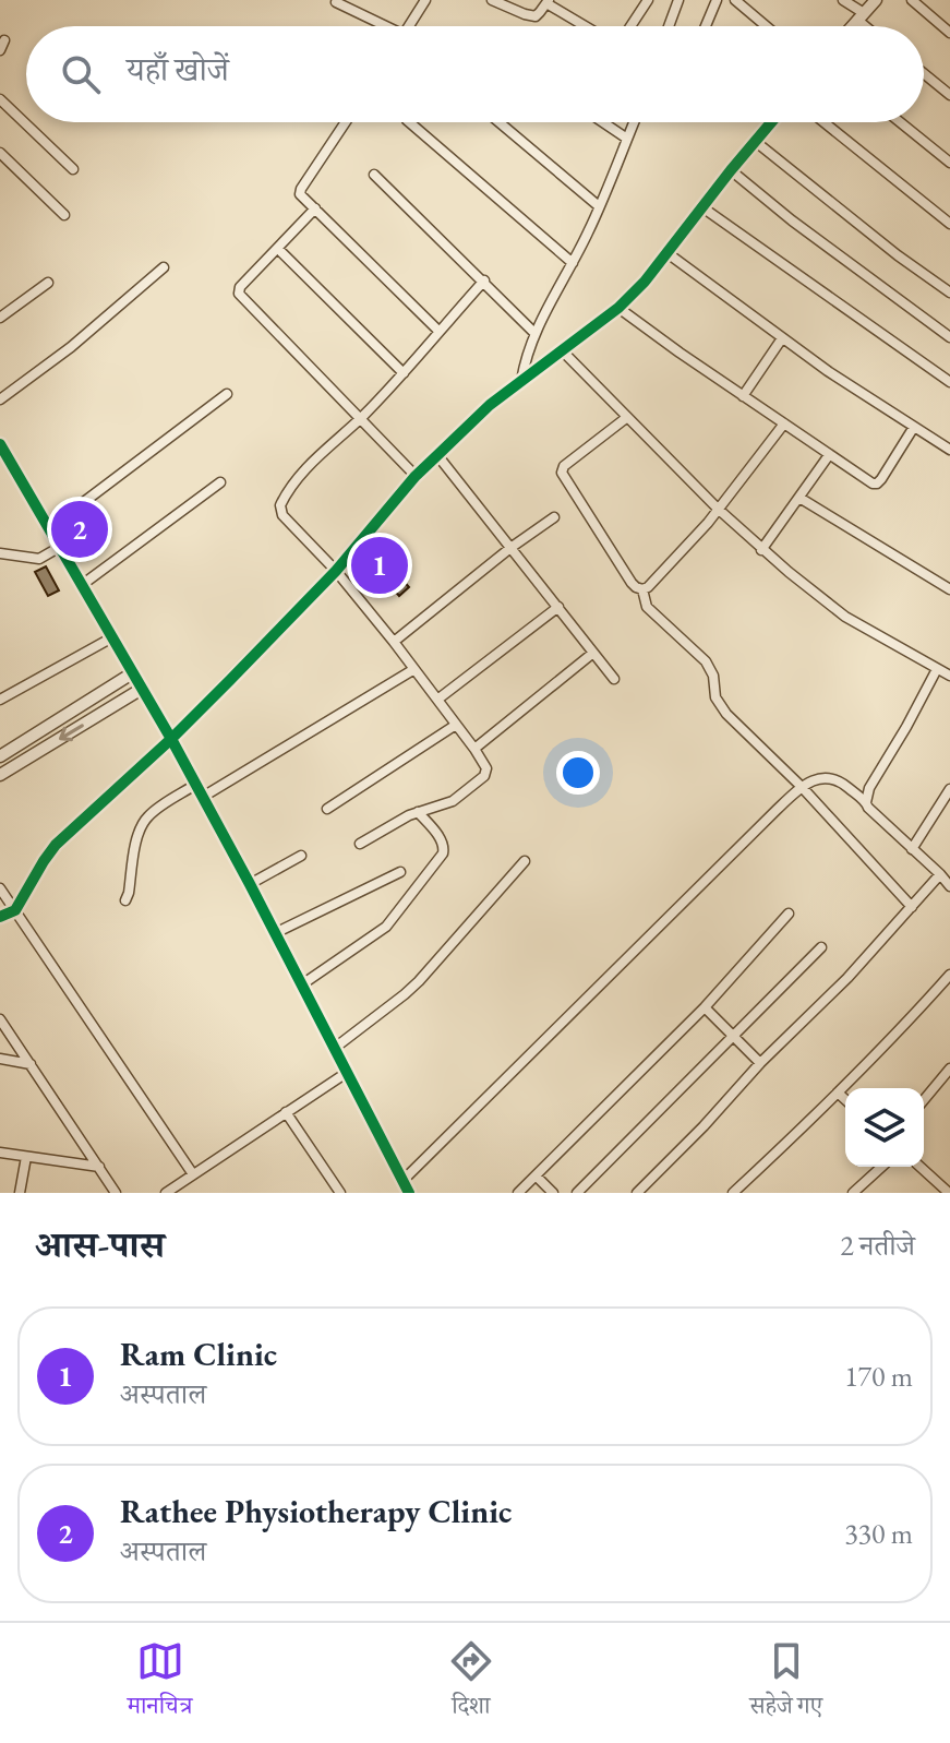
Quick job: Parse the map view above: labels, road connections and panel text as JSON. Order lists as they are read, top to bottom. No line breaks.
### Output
{"page":{"search":"यहाँ खोजें","pins":["2","1"],"heading":["आस-पास","2 नतीजे"],"list":[{"mark":"1","name":"Ram Clinic","note":"अस्पताल","value":"170 m"},{"mark":"2","name":"Rathee Physiotherapy Clinic","note":"अस्पताल","value":"330 m"}],"nav":["मानचित्र","दिशा","सहेजे गए"]}}
